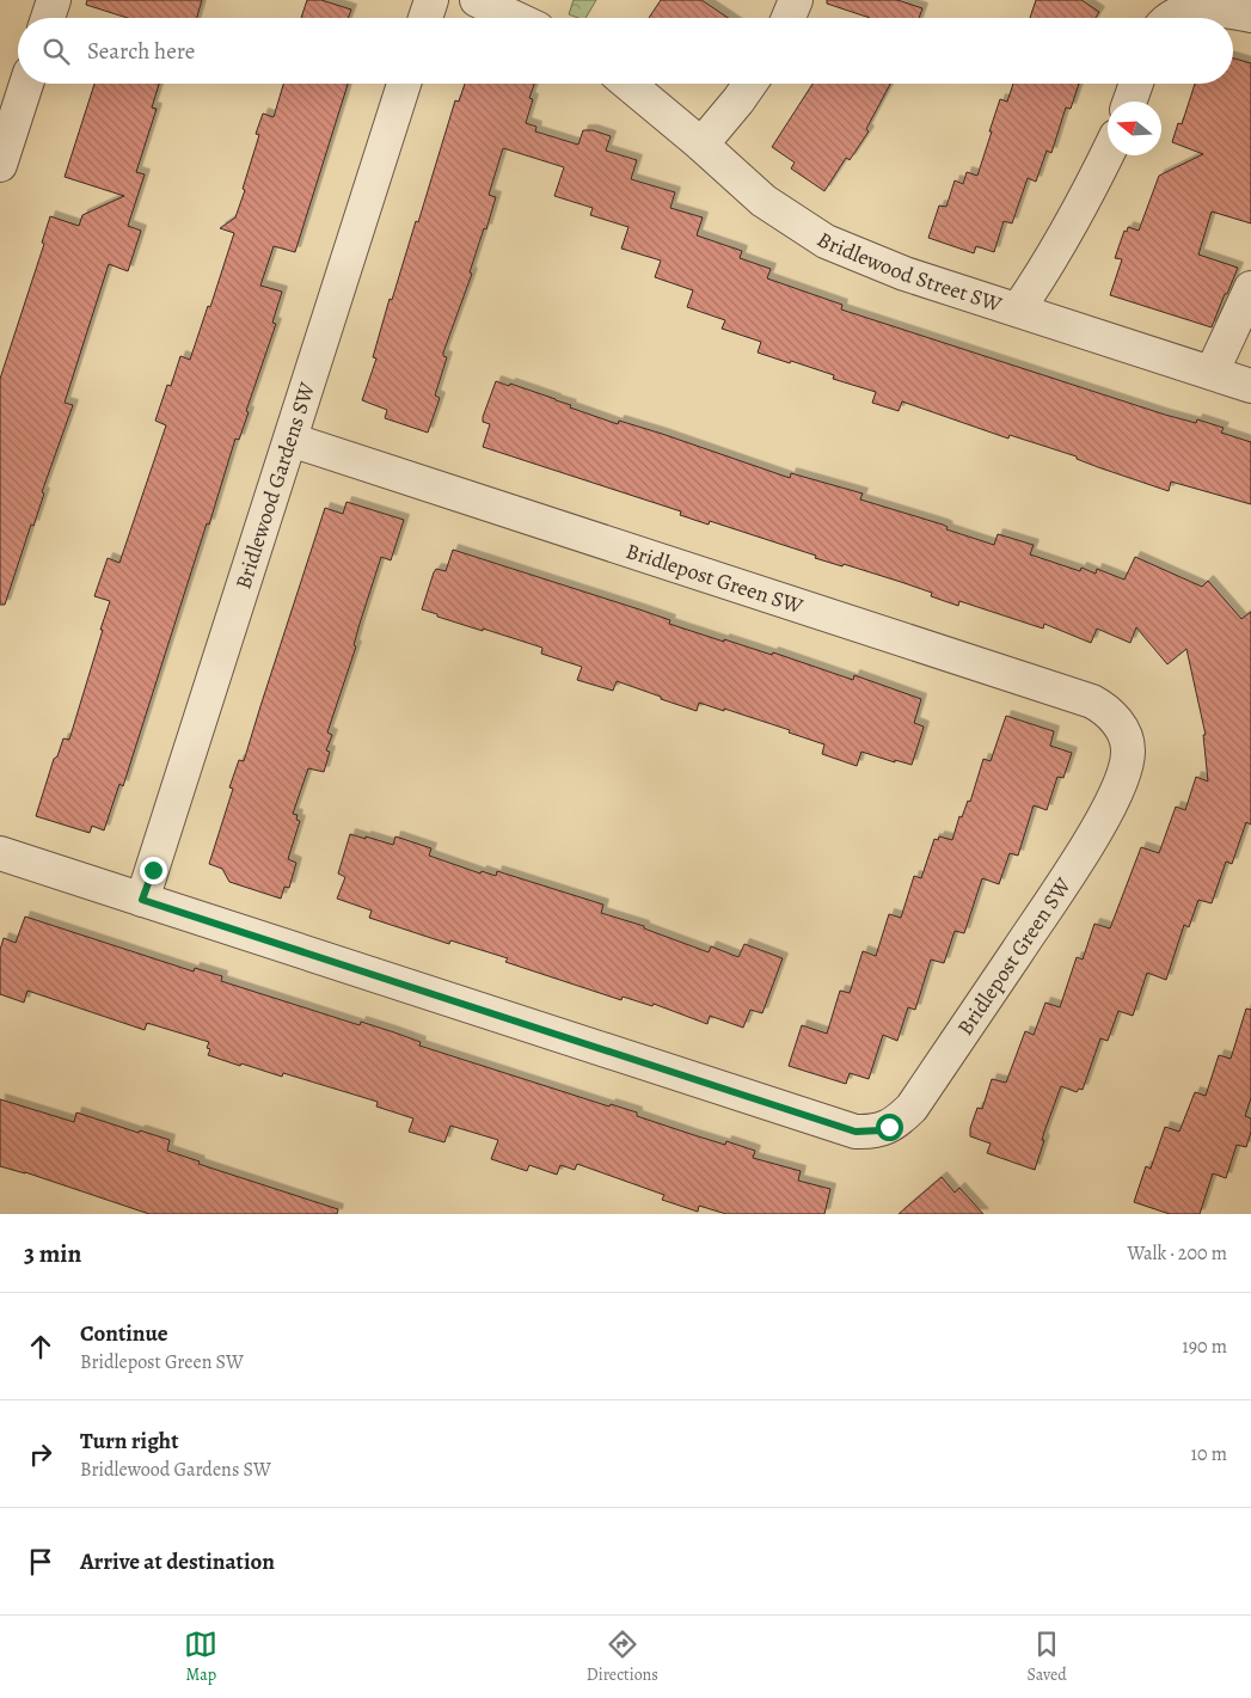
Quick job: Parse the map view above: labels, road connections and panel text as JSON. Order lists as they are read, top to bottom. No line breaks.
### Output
{"streets":{"street":["Bridlewood Street SW","Bridlewood Gardens SW","Bridlepost Green SW"]},"crossings":[["Bridlewood Gardens SW","Bridlepost Green SW"]],"north":"left","page":{"search":"Search here","heading":["3 min","Walk · 200 m"],"list":[["Continue","Bridlepost Green SW","190 m"],["Turn right","Bridlewood Gardens SW","10 m"],"Arrive at destination"],"nav":["Map","Directions","Saved"]}}
